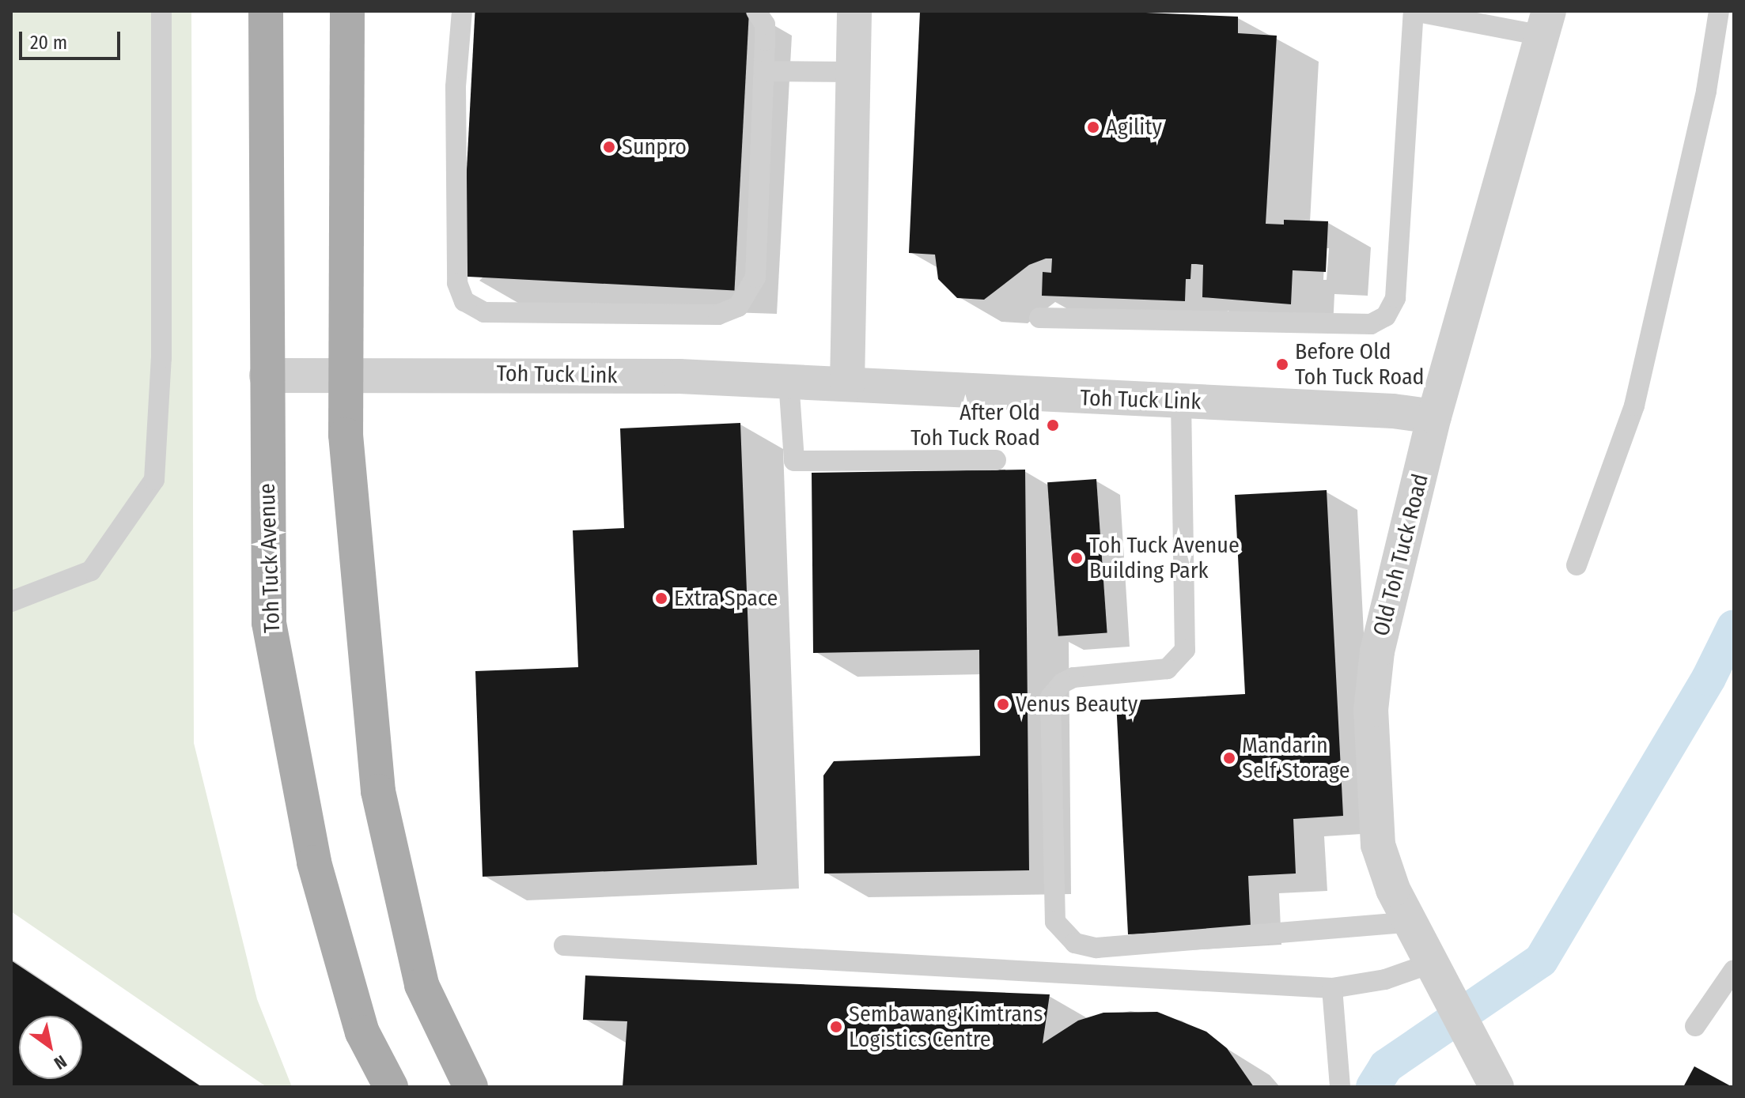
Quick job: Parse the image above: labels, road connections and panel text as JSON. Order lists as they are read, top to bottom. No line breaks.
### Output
{"streets":{"main road":["Toh Tuck Avenue"],"street":["Toh Tuck Link","Old Toh Tuck Road"]},"crossings":[["Toh Tuck Link","Old Toh Tuck Road"],["Toh Tuck Link","Toh Tuck Avenue"]],"places":["Agility","Sunpro","Before Old Toh Tuck Road","After Old Toh Tuck Road","Toh Tuck Avenue Building Park","Extra Space","Venus Beauty","Mandarin Self Storage","Sembawang Kimtrans Logistics Centre"],"scale_bar":"20 m","north":"bottom right"}
